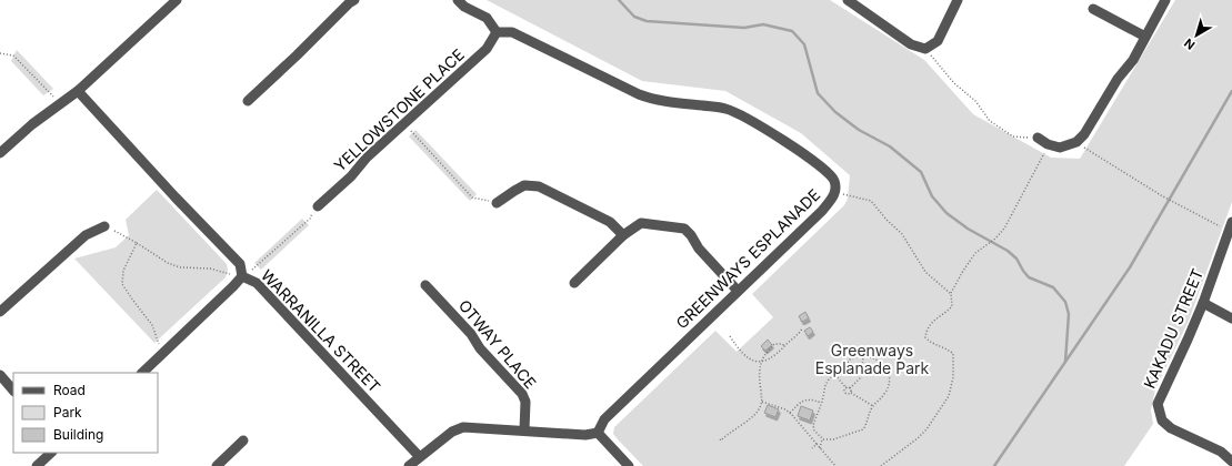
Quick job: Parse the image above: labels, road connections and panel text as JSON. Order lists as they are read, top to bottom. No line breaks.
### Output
{"streets":{"street":["YELLOWSTONE PLACE","GREENWAYS ESPLANADE","KAKADU STREET","WARRANILLA STREET","OTWAY PLACE"]},"crossings":[["YELLOWSTONE PLACE","GREENWAYS ESPLANADE"]],"parks":["Greenways Esplanade Park"],"legend":["Road","Park","Building"],"north":"bottom left"}
